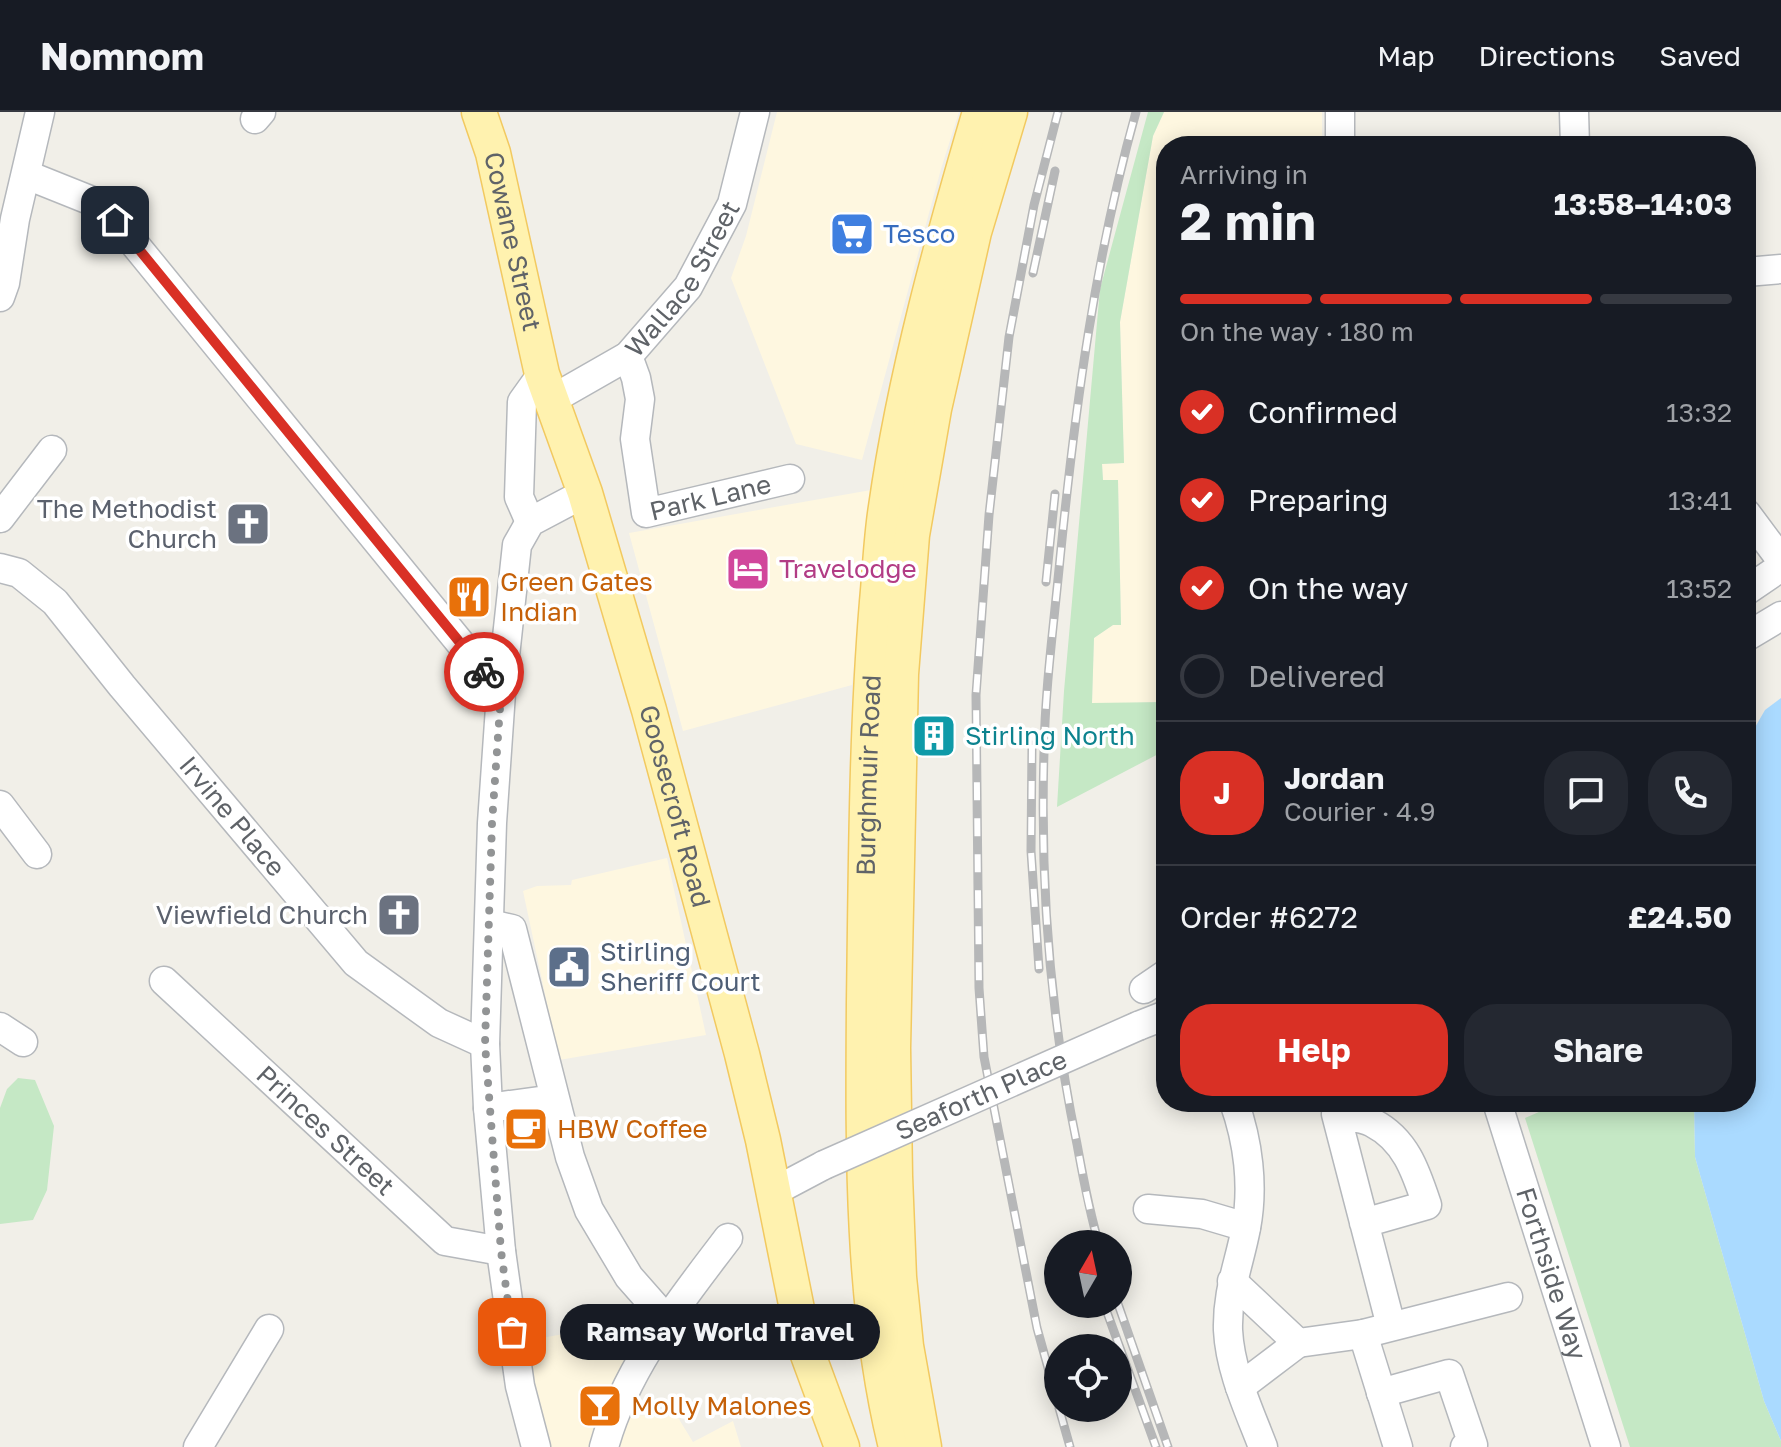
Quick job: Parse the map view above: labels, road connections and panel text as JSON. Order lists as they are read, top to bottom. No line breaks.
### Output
{"streets":{"main road":["Cowane Street","Burghmuir Road","Goosecroft Road"],"street":["Wallace Street","Park Lane","Irvine Place","Seaforth Place","Princes Street","Forthside Way"]},"crossings":[["Cowane Street","Wallace Street"],["Cowane Street","Goosecroft Road"],["Wallace Street","Park Lane"],["Goosecroft Road","Seaforth Place"]],"places":{"supermarket":["Tesco"],"church":["The Methodist Church","Viewfield Church"],"hotel":["Travelodge"],"restaurant":["Green Gates Indian"],"building":["Stirling North"],"public building":["Stirling Sheriff Court"],"cafe":["HBW Coffee"],"other":["Ramsay World Travel"],"bar":["Molly Malones"]},"north":"top","page":{"header":"Nomnom","nav":["Map","Directions","Saved"],"heading":["2 min","Arriving in","13:58–14:03"],"panel":["Jordan","Courier · 4.9","Order #6272","£24.50"],"bar":"On the way · 180 m","list":[["Confirmed","13:32"],["Preparing","13:41"],["On the way","13:52"],"Delivered"],"round":"J","buttons":["Help","Share"],"bubble":"Ramsay World Travel"}}
